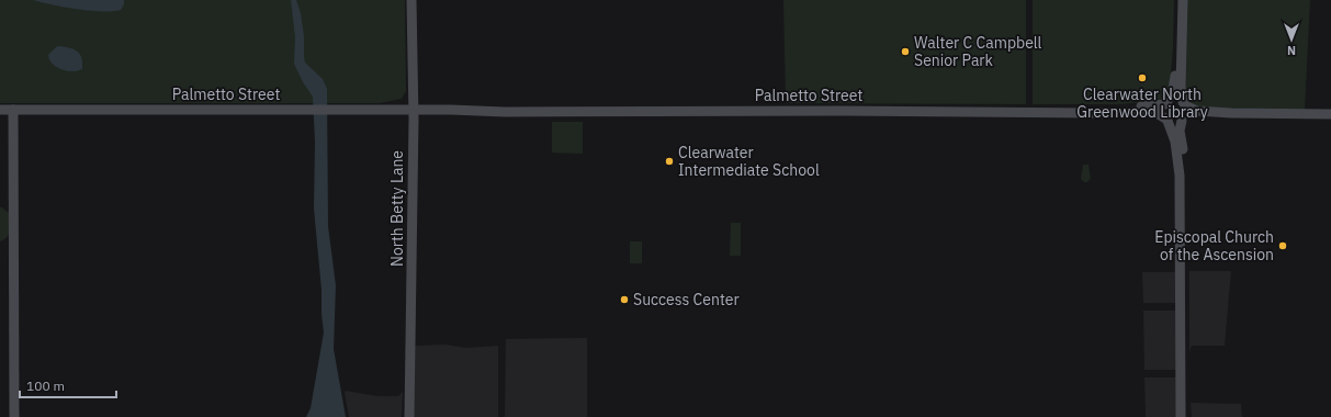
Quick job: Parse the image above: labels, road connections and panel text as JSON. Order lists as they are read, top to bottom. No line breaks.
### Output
{"streets":{"street":["Palmetto Street","North Betty Lane"]},"crossings":[["Palmetto Street","North Betty Lane"]],"places":["Walter C Campbell Senior Park","Clearwater North Greenwood Library","Clearwater Intermediate School","Episcopal Church of the Ascension","Success Center"],"scale_bar":"100 m","north":"bottom"}
